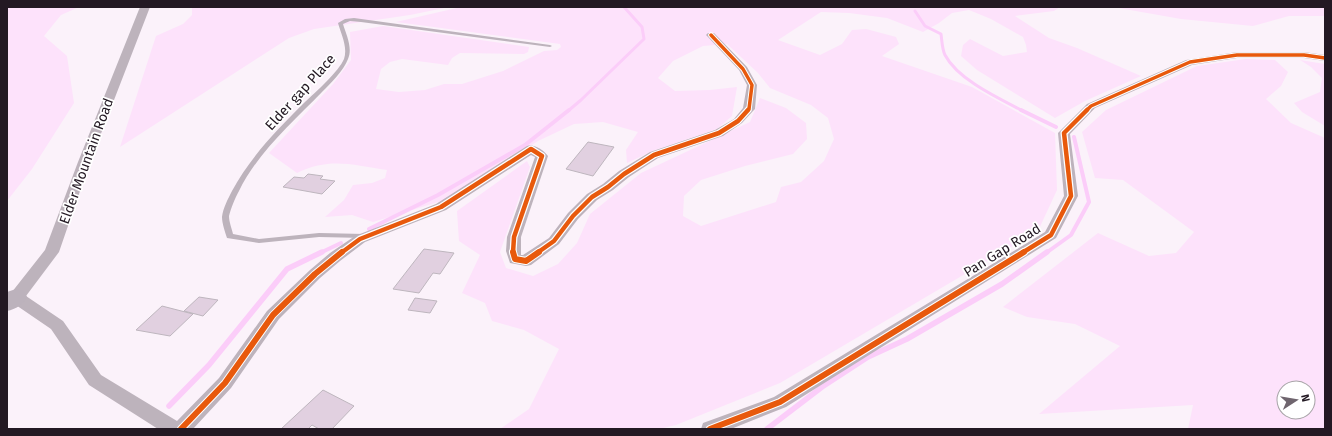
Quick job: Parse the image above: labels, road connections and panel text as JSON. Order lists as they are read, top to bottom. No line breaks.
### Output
{"streets":{"street":["Elder Mountain Road","Pan Gap Road"],"lane":["Elder gap Place"]},"north":"right"}
